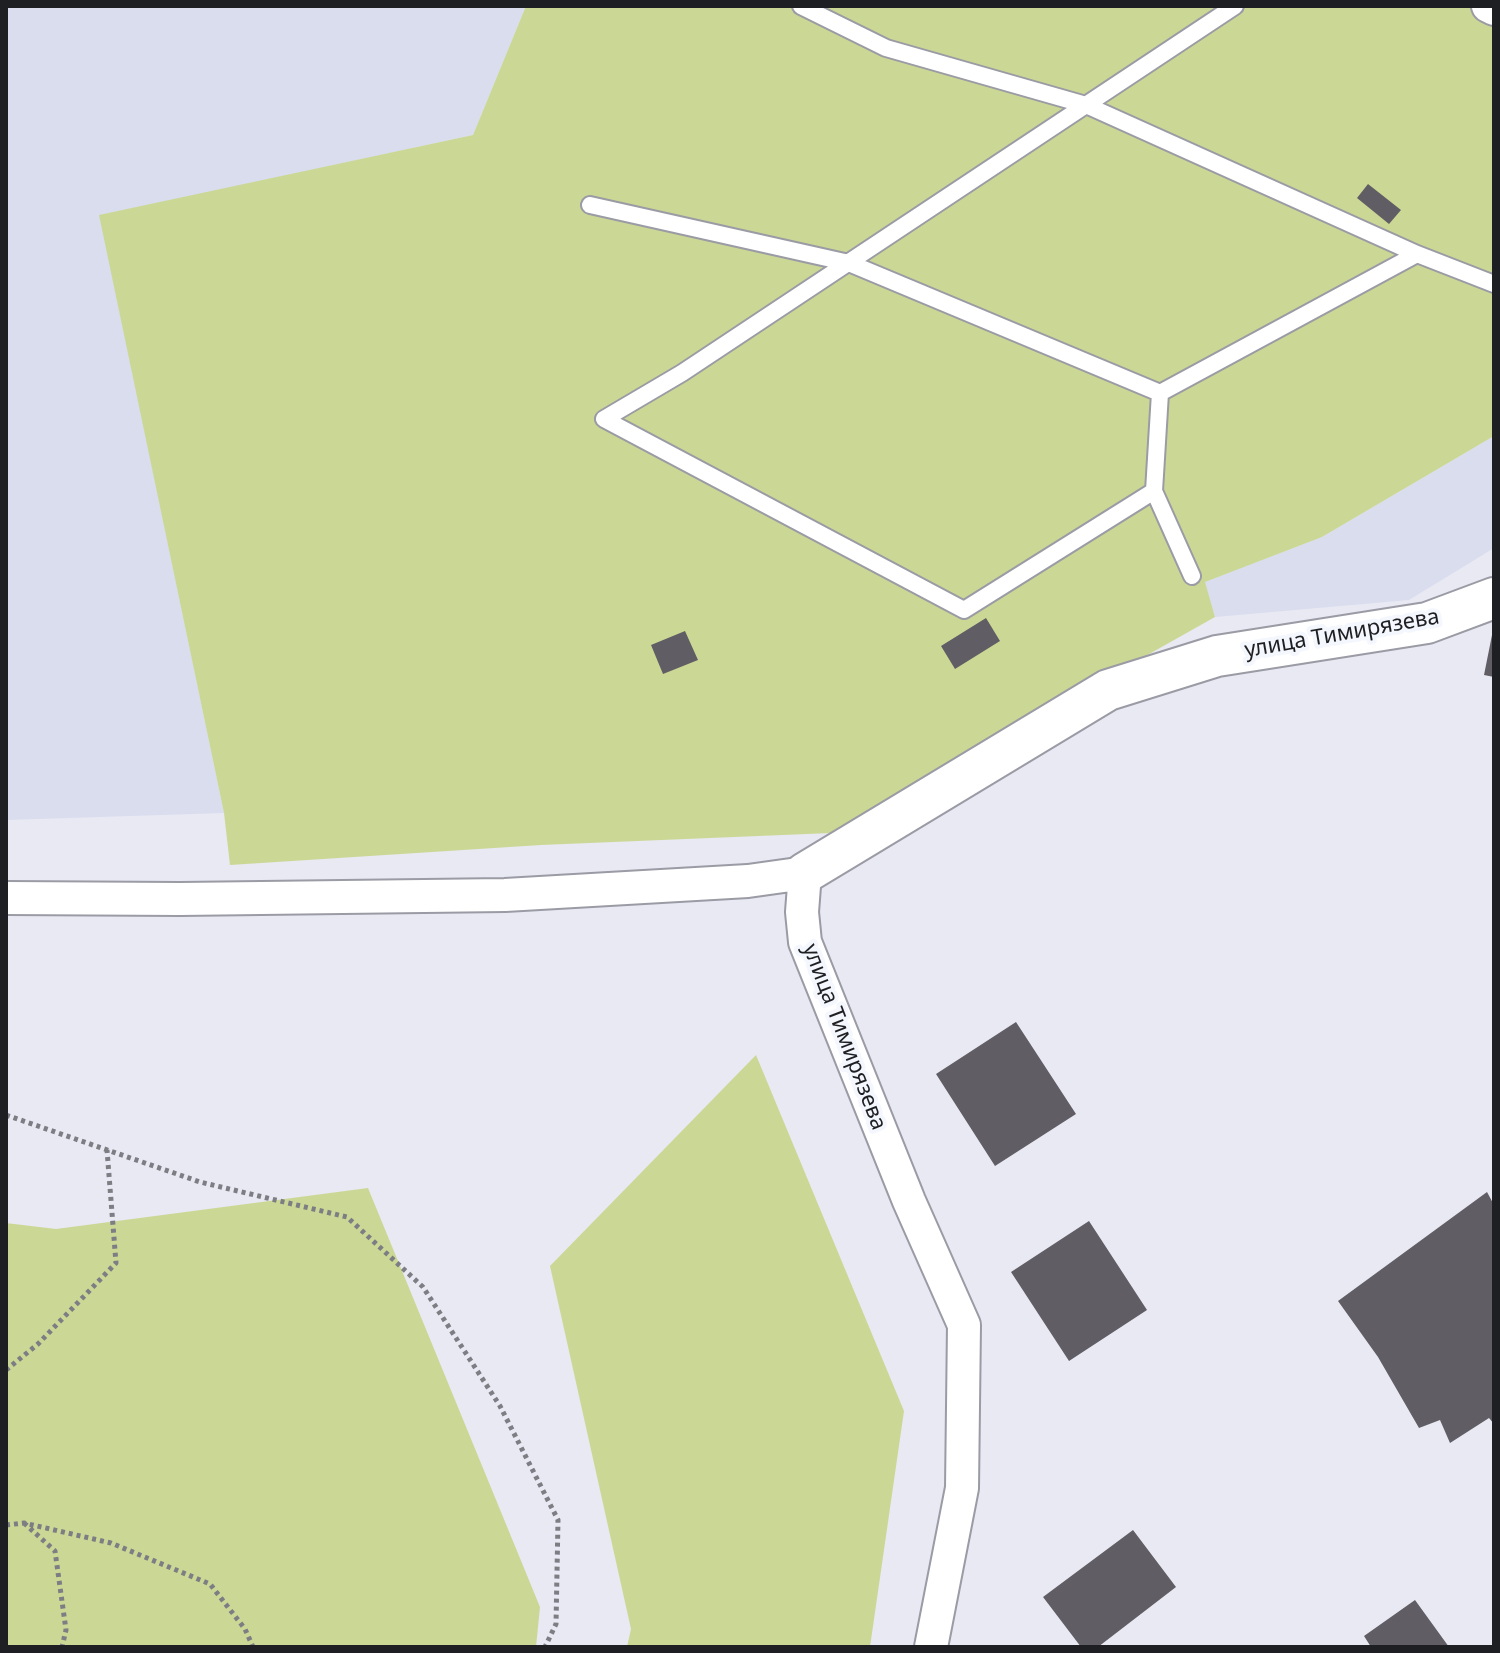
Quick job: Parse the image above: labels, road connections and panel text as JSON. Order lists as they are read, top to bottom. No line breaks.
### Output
{"streets":{"street":["улица Тимирязева"]}}
